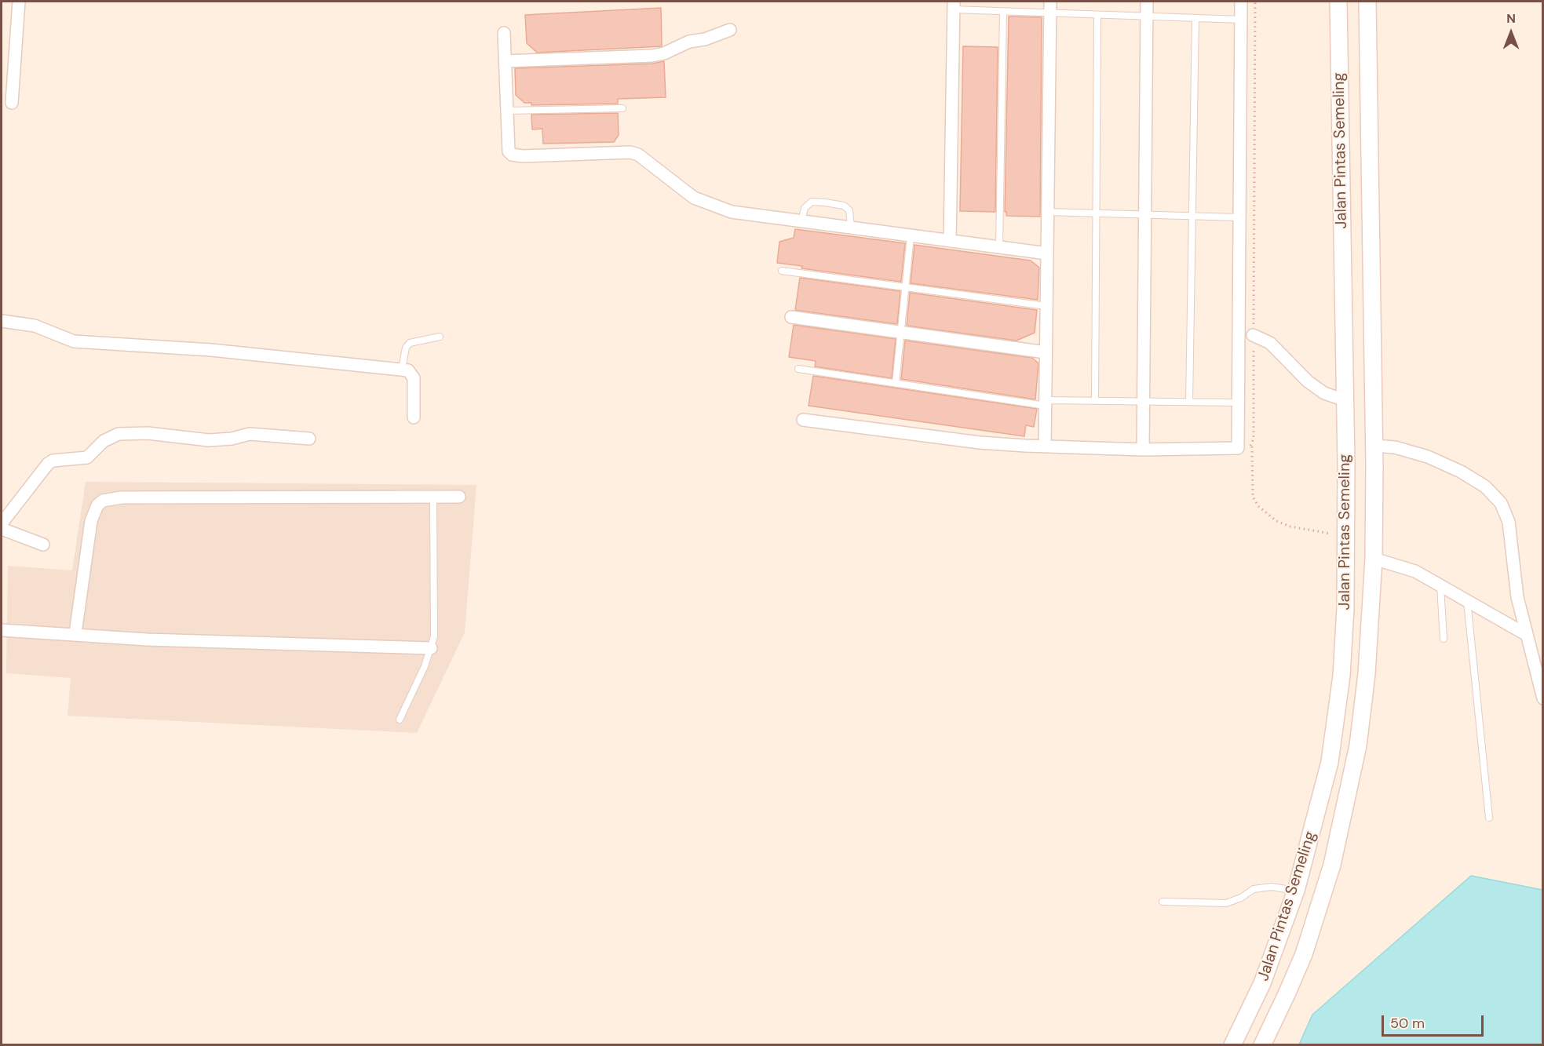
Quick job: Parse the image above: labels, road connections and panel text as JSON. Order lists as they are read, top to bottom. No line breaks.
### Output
{"streets":{"main road":["Jalan Pintas Semeling"]},"scale_bar":"50 m","north":"top"}
